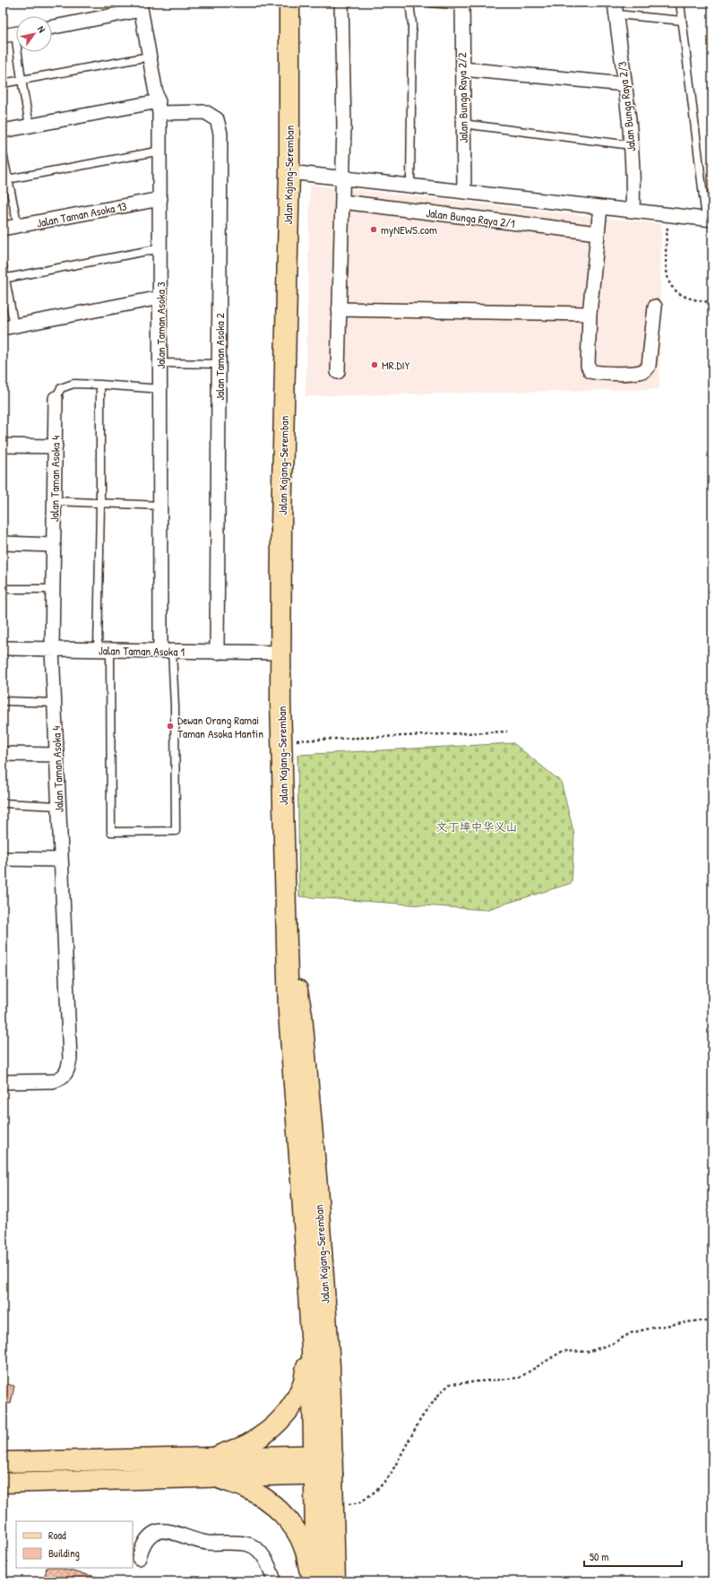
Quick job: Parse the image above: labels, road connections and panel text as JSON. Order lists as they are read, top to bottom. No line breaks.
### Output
{"streets":{"main road":["Jalan Kajang-Seremban"],"street":["Jalan Bunga Raya 2/2","Jalan Bunga Raya 2/3","Jalan Taman Asoka 13","Jalan Bunga Raya 2/1","Jalan Taman Asoka 3","Jalan Taman Asoka 2","Jalan Taman Asoka 4","Jalan Taman Asoka 1"]},"crossings":[["Jalan Kajang-Seremban","Jalan Taman Asoka 1"],["Jalan Taman Asoka 13","Jalan Taman Asoka 3"],["Jalan Taman Asoka 3","Jalan Taman Asoka 2"],["Jalan Taman Asoka 3","Jalan Taman Asoka 1"],["Jalan Taman Asoka 2","Jalan Taman Asoka 1"],["Jalan Taman Asoka 4","Jalan Taman Asoka 1"]],"parks":["文丁埠中华义山"],"places":["myNEWS.com","MR.DIY","Dewan Orang Ramai Taman Asoka Mantin"],"legend":["Road","Building"],"scale_bar":"50 m","north":"top right"}
